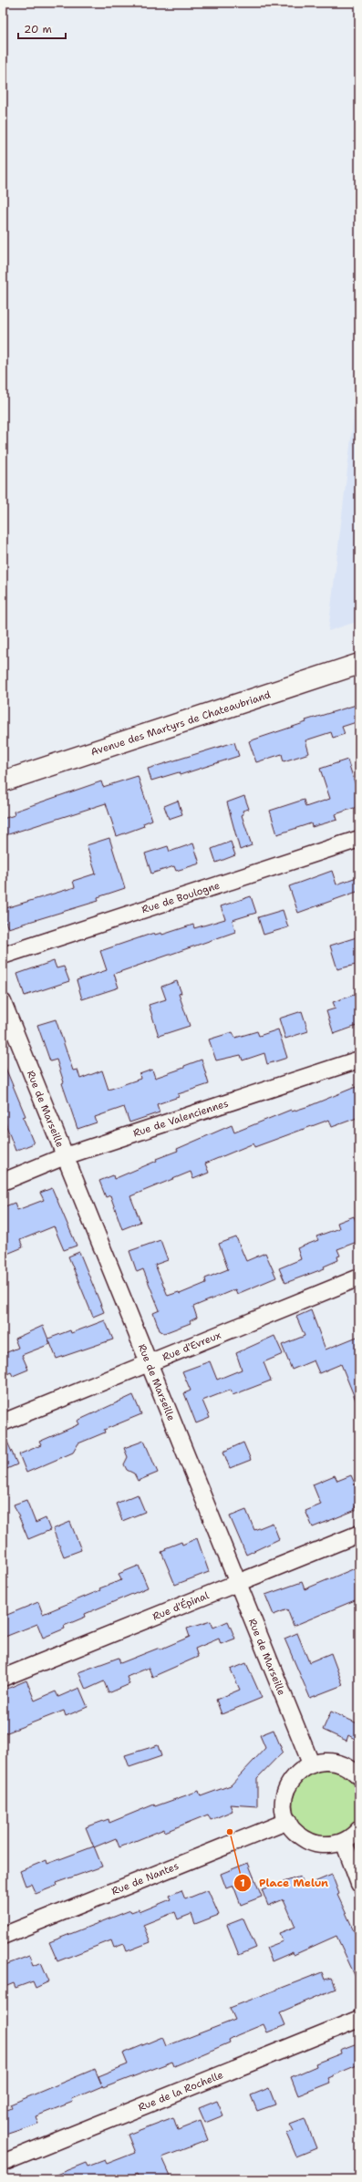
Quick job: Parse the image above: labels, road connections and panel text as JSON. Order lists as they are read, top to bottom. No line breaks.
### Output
{"streets":{"street":["Avenue des Martyrs de Chateaubriand","Rue de Boulogne","Rue de Marseille","Rue de Valenciennes","Rue d'Evreux","Rue d'Épinal","Rue de Nantes","Rue de la Rochelle"]},"crossings":[["Rue de Marseille","Rue de Valenciennes"],["Rue de Marseille","Rue d'Evreux"],["Rue de Marseille","Rue d'Épinal"]],"places":["Place Melun"],"scale_bar":"20 m"}
